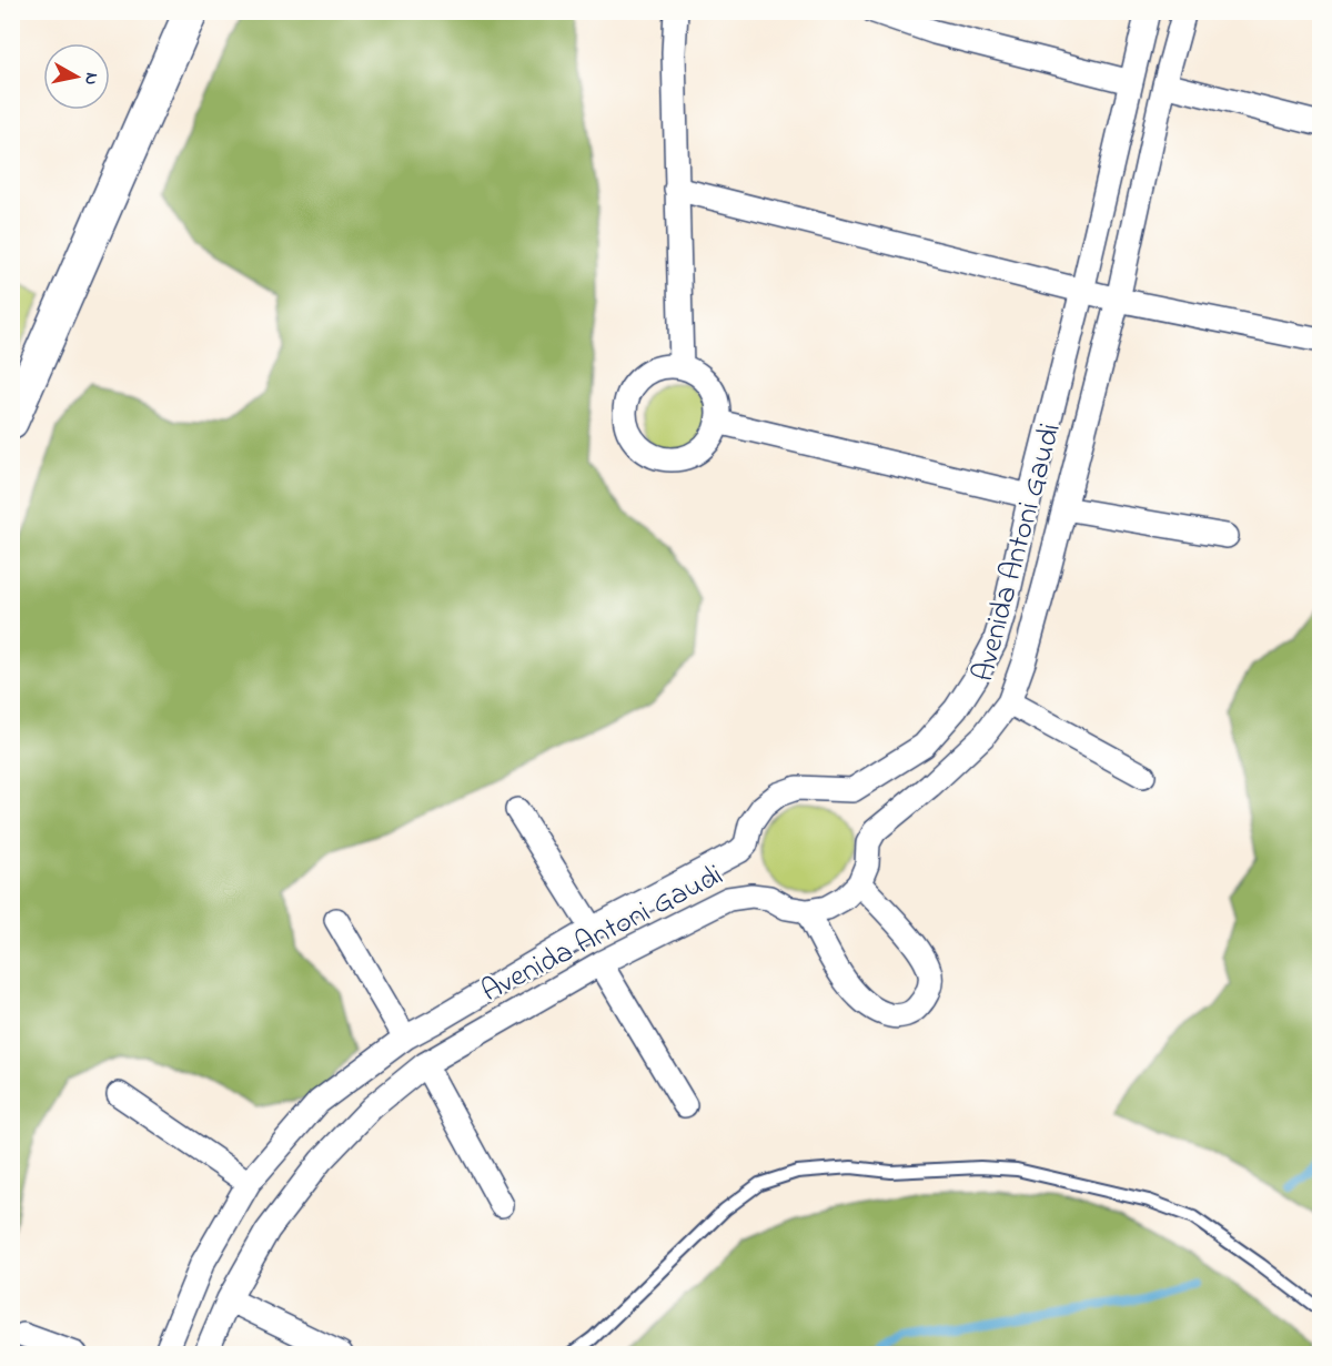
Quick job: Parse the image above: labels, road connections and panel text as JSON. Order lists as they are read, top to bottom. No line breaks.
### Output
{"streets":{"street":["Avenida Antoni Gaudi"]},"north":"right"}
